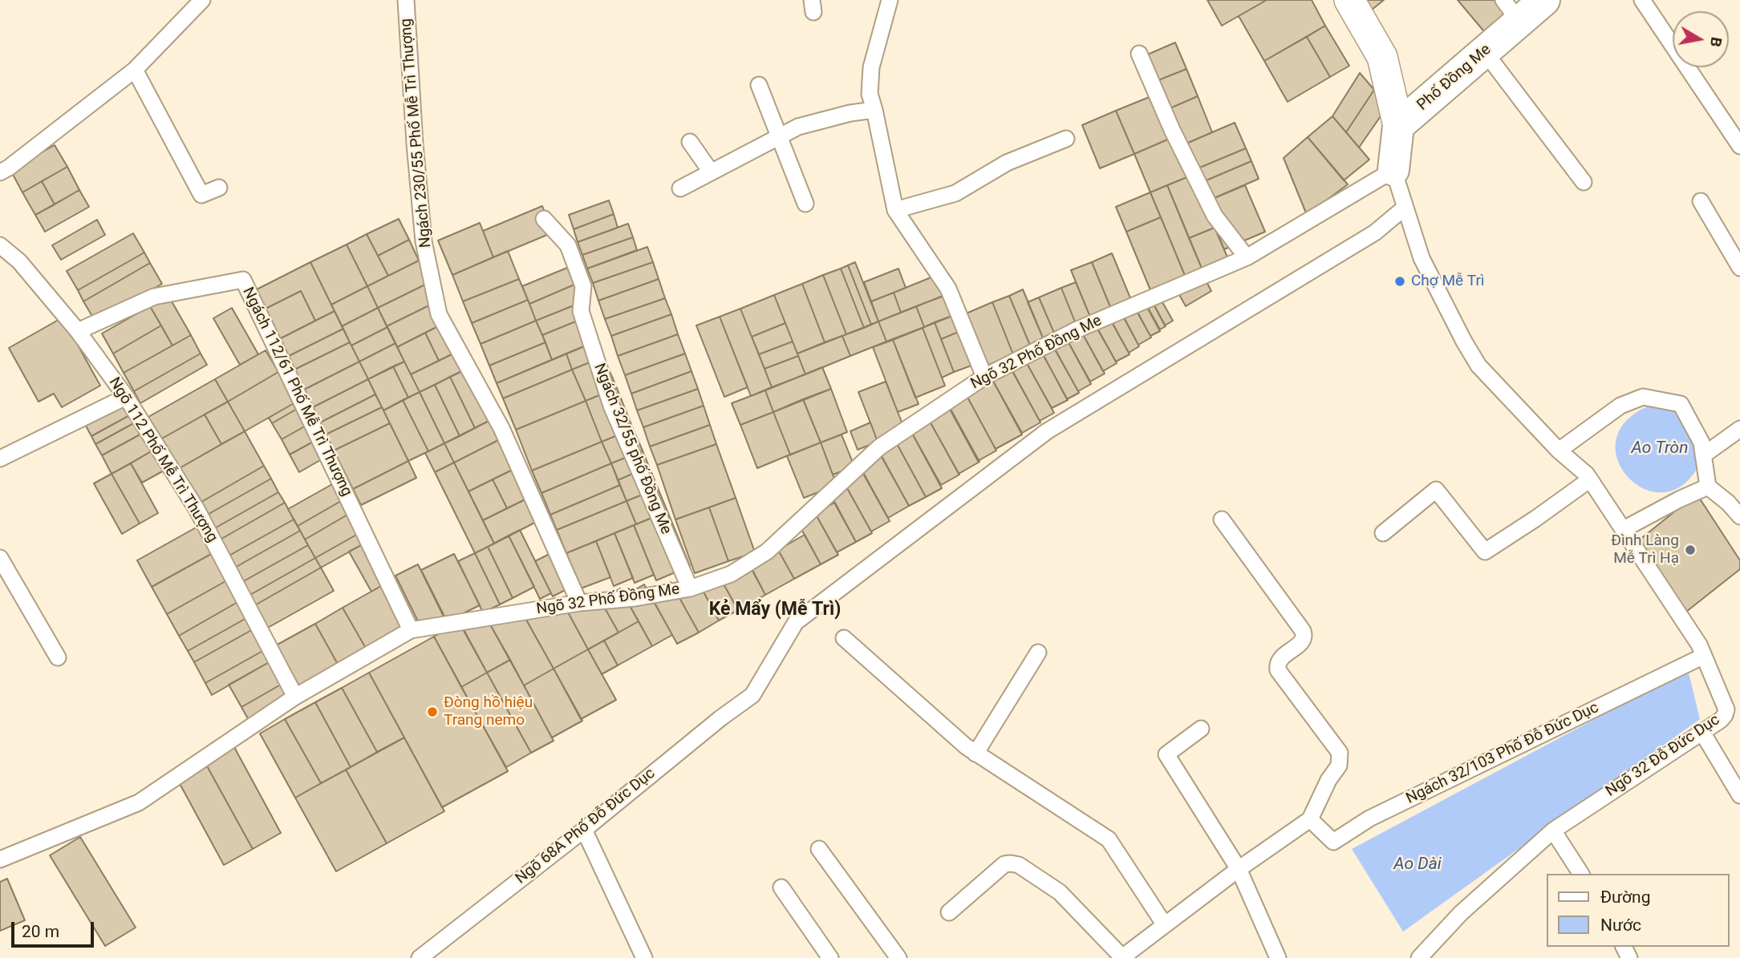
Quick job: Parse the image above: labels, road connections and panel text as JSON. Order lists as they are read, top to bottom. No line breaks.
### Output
{"streets":{"street":["Phố Đồng Me"],"lane":["Ngách 230/55 Phố Mễ Trì Thượng","Ngõ 32 Phố Đồng Me","Ngách 112/61 Phố Mễ Trì Thượng","Ngách 32/55 phố Đồng Me","Ngõ 112 Phố Mễ Trì Thượng","Ngách 32/103 Phố Đỗ Đức Dục","Ngõ 32 Đỗ Đức Dục","Ngõ 68A Phố Đỗ Đức Dục"]},"crossings":[["Ngách 230/55 Phố Mễ Trì Thượng","Ngõ 32 Phố Đồng Me"],["Ngõ 32 Phố Đồng Me","Ngách 112/61 Phố Mễ Trì Thượng"],["Ngõ 32 Phố Đồng Me","Ngách 32/55 phố Đồng Me"],["Ngõ 32 Phố Đồng Me","Ngõ 112 Phố Mễ Trì Thượng"],["Ngõ 32 Phố Đồng Me","Ngõ 32 Đỗ Đức Dục"],["Ngách 112/61 Phố Mễ Trì Thượng","Ngõ 112 Phố Mễ Trì Thượng"],["Ngách 32/103 Phố Đỗ Đức Dục","Ngõ 32 Đỗ Đức Dục"],["Ngõ 32 Đỗ Đức Dục","Ngõ 68A Phố Đỗ Đức Dục"]],"districts":["Kẻ Mẩy (Mễ Trì)"],"water":["Ao Tròn","Ao Dài"],"places":["Chợ Mễ Trì","Đình Làng Mễ Trì Hạ","Đòng hồ hiệu Trang nemo"],"legend":["Đường","Nước"],"scale_bar":"20 m","north":"right"}
